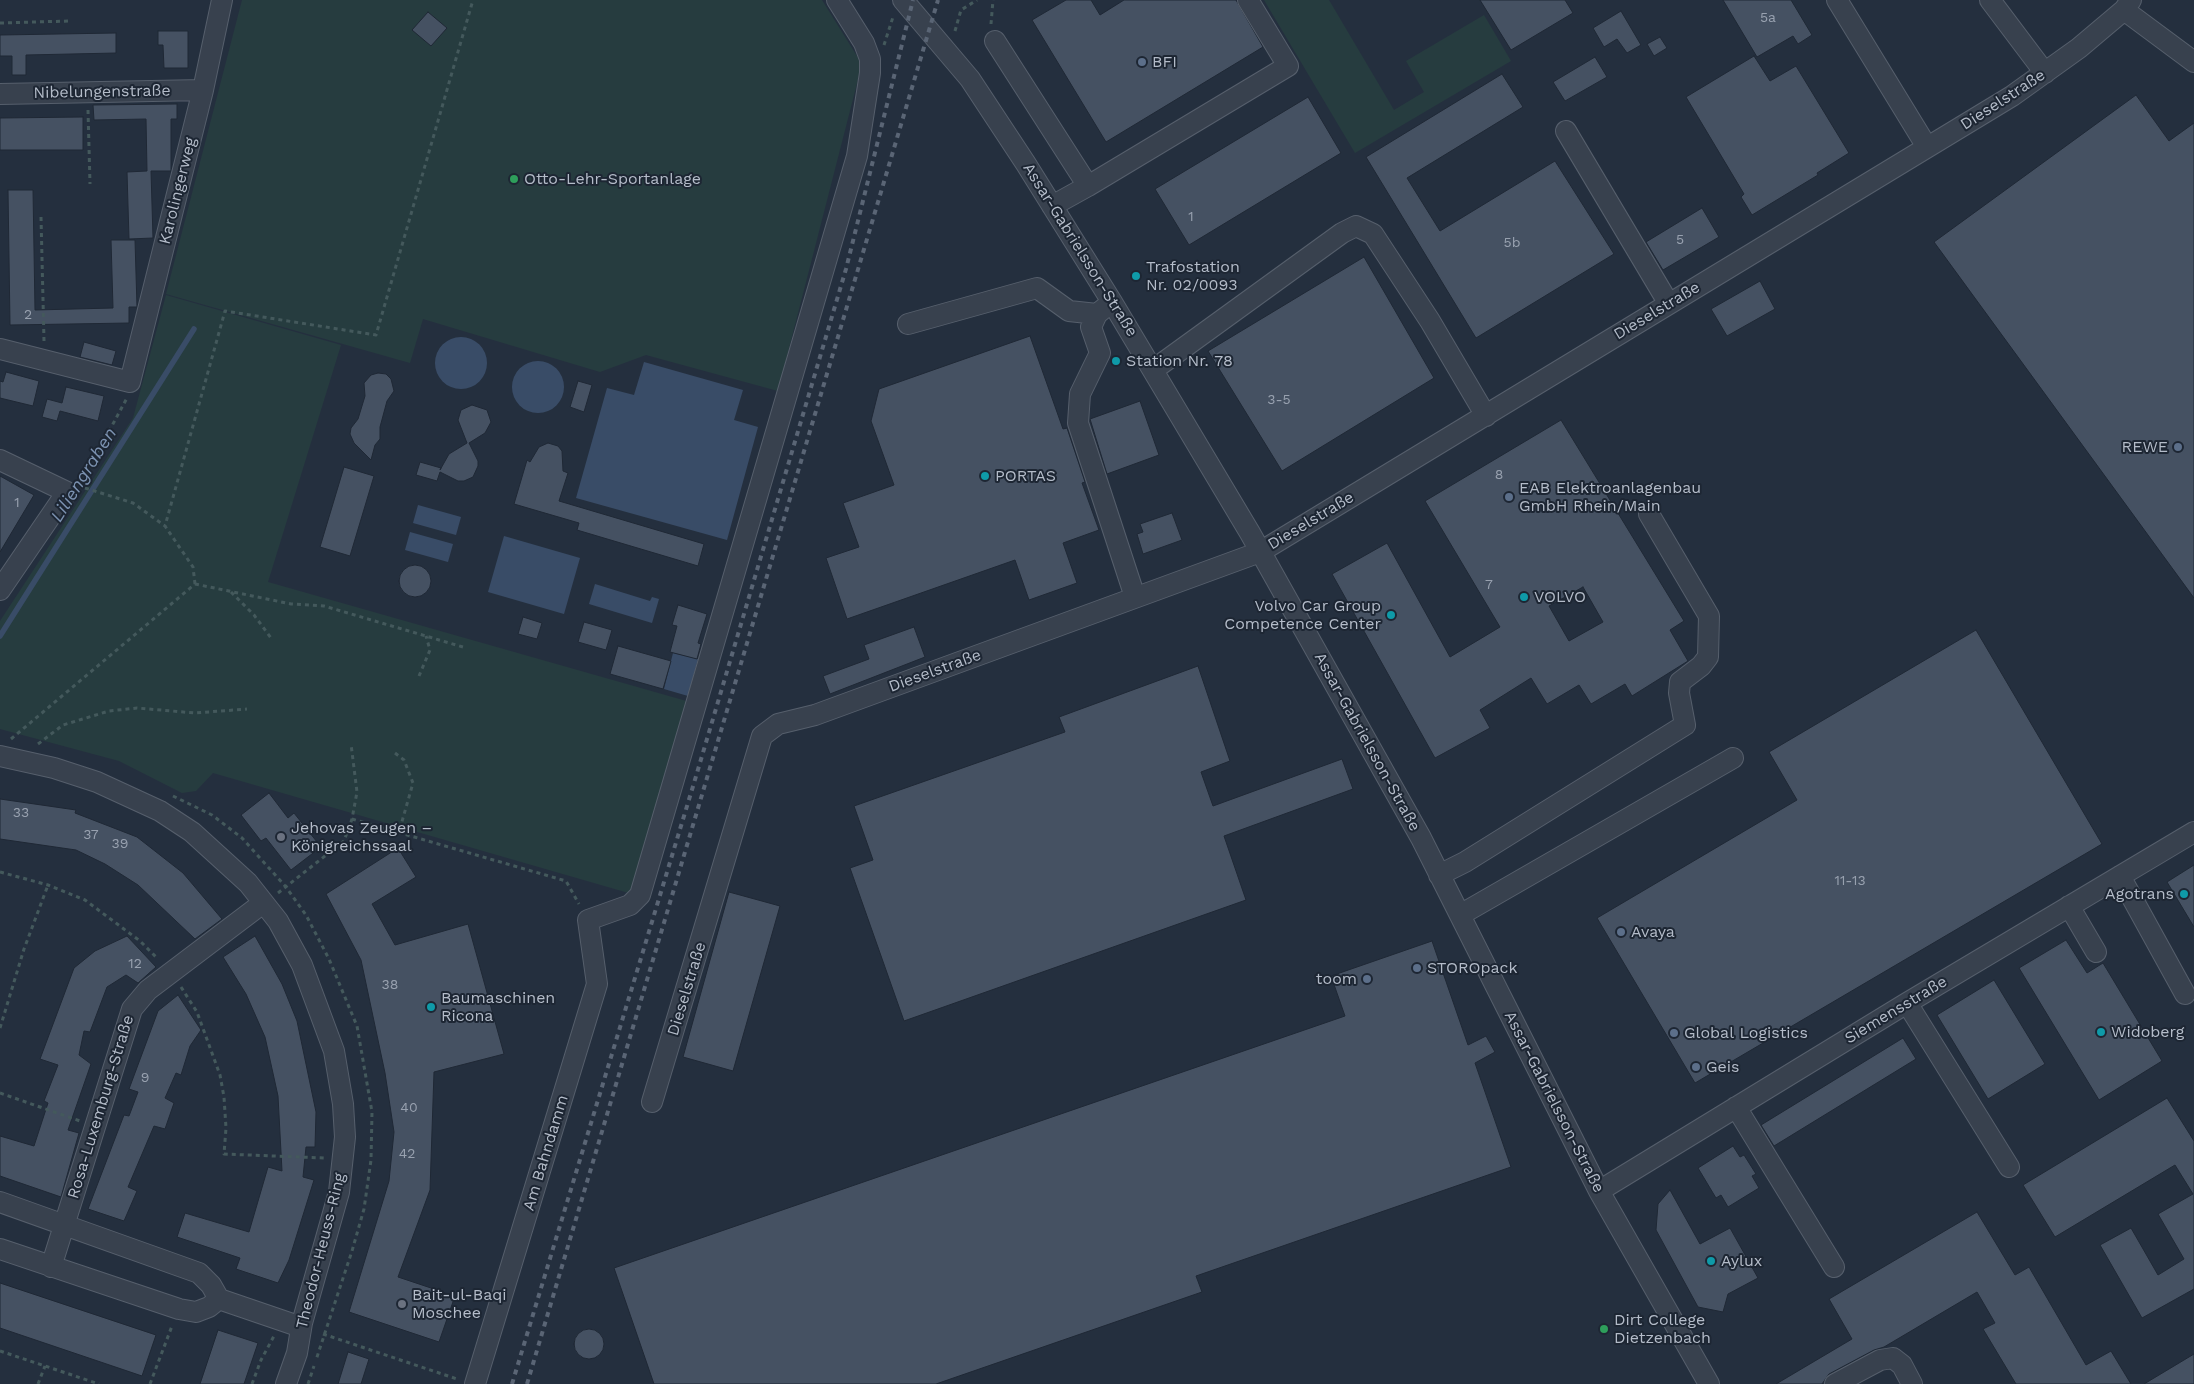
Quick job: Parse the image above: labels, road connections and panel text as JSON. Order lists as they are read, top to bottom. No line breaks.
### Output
{"streets":{"street":["Nibelungenstraße","Dieselstraße","Karolingerweg","Assar-Gabrielsson-Straße","Siemensstraße","Rosa-Luxemburg-Straße","Am Bahndamm","Theodor-Heuss-Ring"]},"crossings":[["Nibelungenstraße","Karolingerweg"],["Dieselstraße","Assar-Gabrielsson-Straße"],["Assar-Gabrielsson-Straße","Siemensstraße"],["Rosa-Luxemburg-Straße","Theodor-Heuss-Ring"]],"water":["Liliengraben"],"places":["BFI","Otto-Lehr-Sportanlage","Trafostation Nr. 02/0093","Station Nr. 78","REWE","PORTAS","EAB Elektroanlagenbau GmbH Rhein/Main","VOLVO","Volvo Car Group Competence Center","Jehovas Zeugen – Königreichssaal","Agotrans","Avaya","STOROpack","toom","Baumaschinen Ricona","Widoberg","Global Logistics","Geis","Aylux","Bait-ul-Baqi Moschee","Dirt College Dietzenbach"],"house_numbers":["5a","1","5","5b","2","3-5","8","1","7","33","37","39","11-13","12","38","9","40","42"]}
